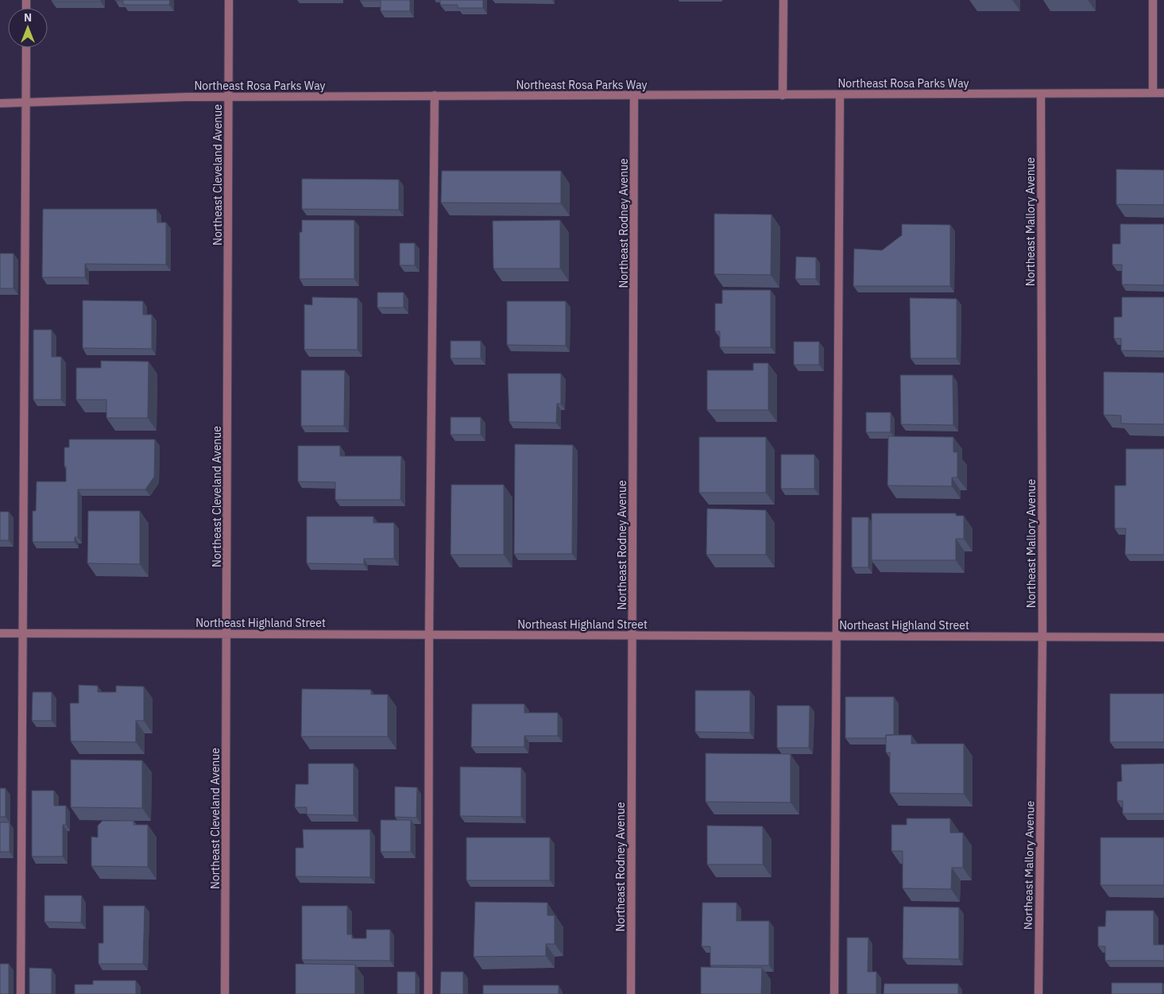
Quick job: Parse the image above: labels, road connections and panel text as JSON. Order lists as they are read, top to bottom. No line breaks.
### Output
{"streets":{"street":["Northeast Rosa Parks Way","Northeast Cleveland Avenue","Northeast Mallory Avenue","Northeast Rodney Avenue","Northeast Highland Street"]},"crossings":[["Northeast Rosa Parks Way","Northeast Cleveland Avenue"],["Northeast Rosa Parks Way","Northeast Mallory Avenue"],["Northeast Rosa Parks Way","Northeast Rodney Avenue"],["Northeast Cleveland Avenue","Northeast Highland Street"],["Northeast Mallory Avenue","Northeast Highland Street"],["Northeast Rodney Avenue","Northeast Highland Street"]],"north":"top"}
